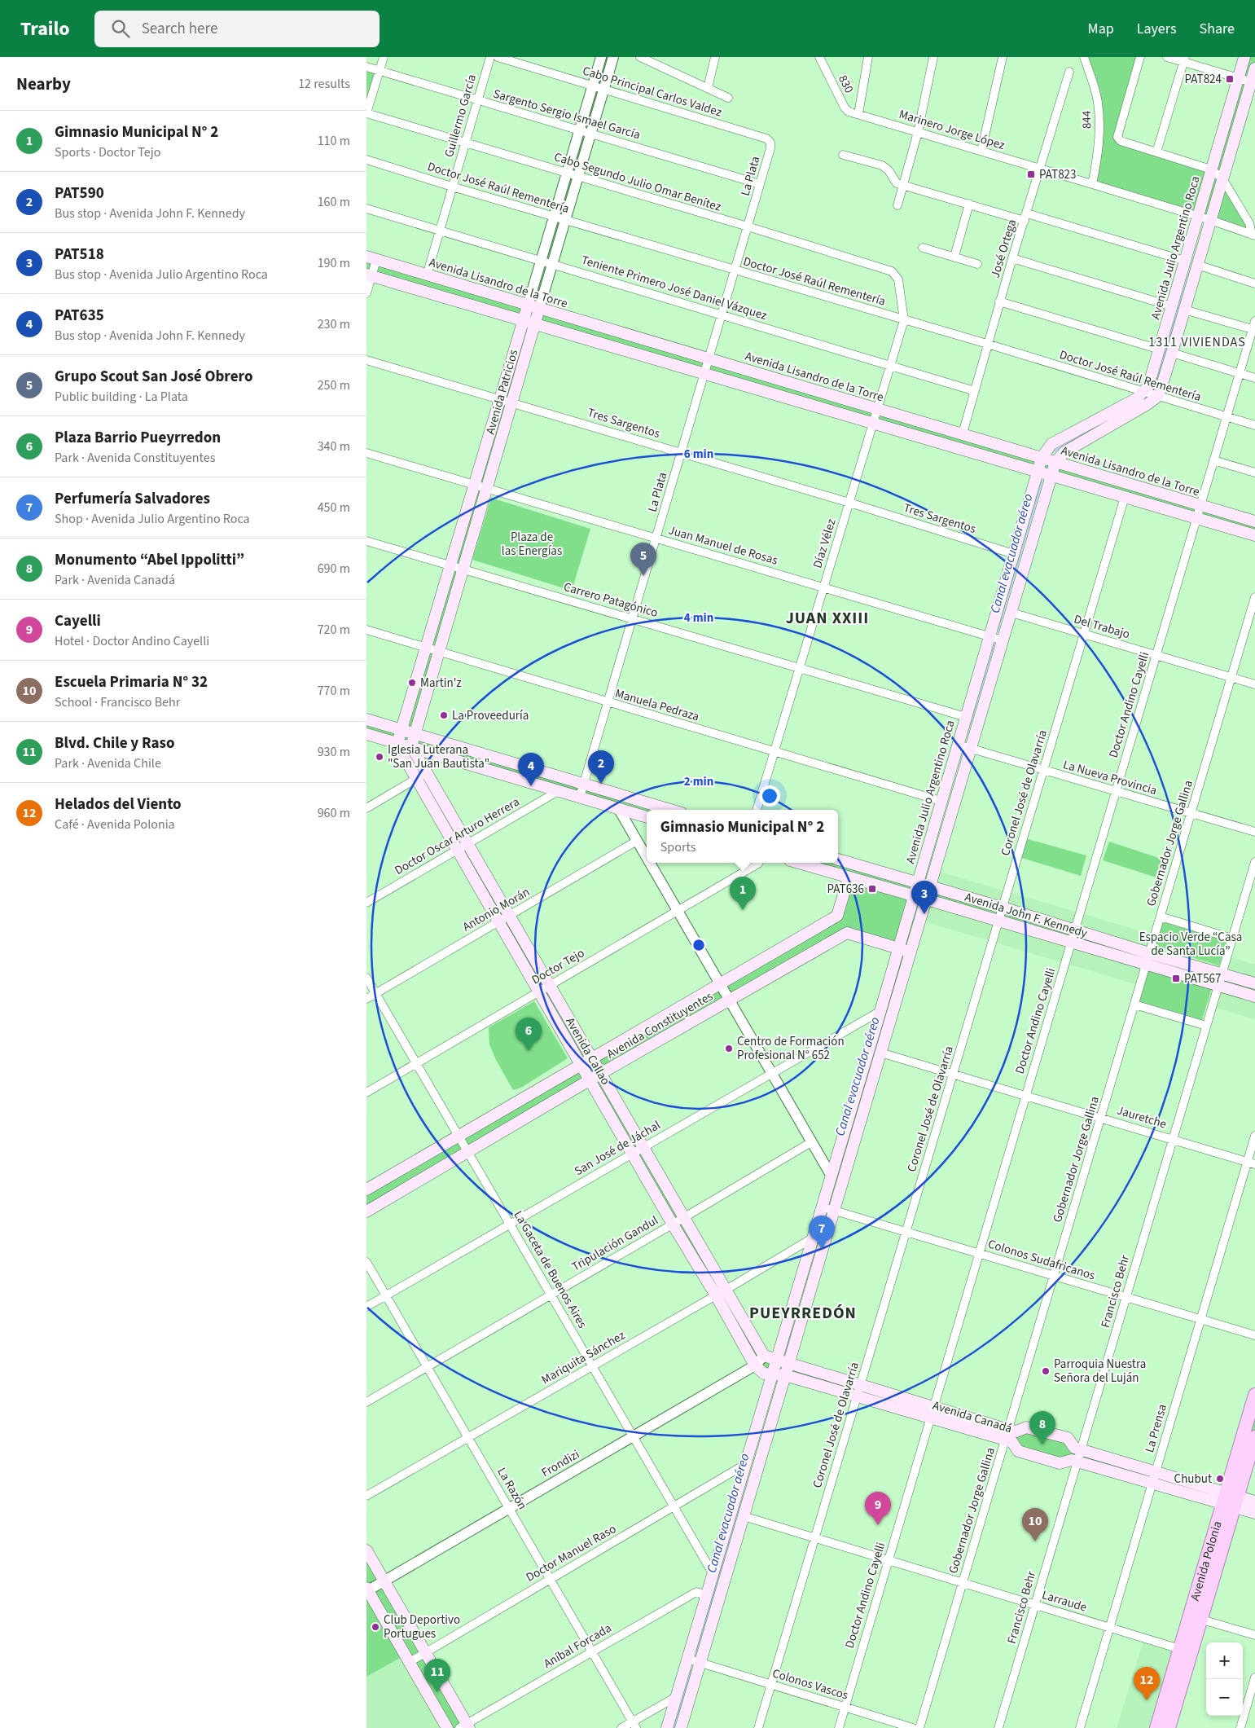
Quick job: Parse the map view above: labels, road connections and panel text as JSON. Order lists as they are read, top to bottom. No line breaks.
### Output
{"streets":{"main road":["Avenida Julio Argentino Roca","Avenida Lisandro de la Torre","Avenida Patricios","Avenida John F. Kennedy","Avenida Constituyentes","Avenida Callao","Avenida Canadá","Avenida Polonia"],"street":["830","Cabo Principal Carlos Valdez","Sargento Sergio Ismael García","Guillermo García","844","Marinero Jorge López","La Plata","Cabo Segundo Julio Omar Benítez","Doctor José Raúl Rementería","José Ortega","Teniente Primero José Daniel Vázquez","Tres Sargentos","Díaz Vélez","Juan Manuel de Rosas","Carrero Patagónico","Del Trabajo","Manuela Pedraza","Doctor Andino Cayelli","La Nueva Provincia","Coronel José de Olavarría","Doctor Oscar Arturo Herrera","Gobernador Jorge Gallina","Antonio Morán","Doctor Tejo","Jauretche","San José de Jáchal","Tripulación Gandul","Colonos Sudafricanos","La Gaceta de Buenos Aires","Francisco Behr","Mariquita Sánchez","La Prensa","Frondizi","La Razón","Doctor Manuel Raso","Larraude","Aníbal Forcada","Colonos Vascos"]},"crossings":[["830","Marinero Jorge López"],["Cabo Principal Carlos Valdez","La Plata"],["Cabo Principal Carlos Valdez","Avenida Patricios"],["Sargento Sergio Ismael García","Guillermo García"],["Sargento Sergio Ismael García","La Plata"],["Sargento Sergio Ismael García","Avenida Patricios"],["Guillermo García","Cabo Segundo Julio Omar Benítez"],["Guillermo García","Doctor José Raúl Rementería"],["Guillermo García","Avenida Lisandro de la Torre"],["Guillermo García","Teniente Primero José Daniel Vázquez"],["844","Marinero Jorge López"],["Marinero Jorge López","Avenida Julio Argentino Roca"],["Marinero Jorge López","José Ortega"],["La Plata","Cabo Segundo Julio Omar Benítez"],["La Plata","Doctor José Raúl Rementería"],["La Plata","Avenida Lisandro de la Torre"],["La Plata","Teniente Primero José Daniel Vázquez"],["La Plata","Tres Sargentos"],["La Plata","Juan Manuel de Rosas"],["La Plata","Carrero Patagónico"],["La Plata","Manuela Pedraza"],["Cabo Segundo Julio Omar Benítez","Avenida Patricios"],["Cabo Segundo Julio Omar Benítez","Díaz Vélez"],["Doctor José Raúl Rementería","Avenida Julio Argentino Roca"],["Doctor José Raúl Rementería","José Ortega"],["Doctor José Raúl Rementería","Avenida Patricios"],["Doctor José Raúl Rementería","Díaz Vélez"],["Doctor José Raúl Rementería","Doctor Andino Cayelli"],["Avenida Julio Argentino Roca","Avenida Lisandro de la Torre"],["Avenida Julio Argentino Roca","Tres Sargentos"],["Avenida Julio Argentino Roca","Juan Manuel de Rosas"],["Avenida Julio Argentino Roca","Carrero Patagónico"],["Avenida Julio Argentino Roca","Del Trabajo"],["Avenida Julio Argentino Roca","Manuela Pedraza"],["Avenida Julio Argentino Roca","La Nueva Provincia"],["Avenida Julio Argentino Roca","Avenida John F. Kennedy"],["Avenida Julio Argentino Roca","Jauretche"],["Avenida Julio Argentino Roca","San José de Jáchal"],["Avenida Julio Argentino Roca","Colonos Sudafricanos"],["Avenida Julio Argentino Roca","La Gaceta de Buenos Aires"],["Avenida Julio Argentino Roca","Mariquita Sánchez"],["Avenida Julio Argentino Roca","Avenida Canadá"],["Avenida Julio Argentino Roca","Doctor Manuel Raso"],["Avenida Julio Argentino Roca","Larraude"],["Avenida Julio Argentino Roca","Aníbal Forcada"],["Avenida Julio Argentino Roca","Colonos Vascos"],["José Ortega","Avenida Lisandro de la Torre"],["José Ortega","Teniente Primero José Daniel Vázquez"],["Avenida Lisandro de la Torre","Avenida Patricios"],["Avenida Lisandro de la Torre","Díaz Vélez"],["Avenida Lisandro de la Torre","Doctor Andino Cayelli"],["Teniente Primero José Daniel Vázquez","Avenida Patricios"],["Teniente Primero José Daniel Vázquez","Díaz Vélez"],["Avenida Patricios","Tres Sargentos"],["Avenida Patricios","Juan Manuel de Rosas"],["Avenida Patricios","Carrero Patagónico"],["Avenida Patricios","Manuela Pedraza"],["Tres Sargentos","Díaz Vélez"],["Díaz Vélez","Juan Manuel de Rosas"],["Díaz Vélez","Carrero Patagónico"],["Díaz Vélez","Manuela Pedraza"],["Del Trabajo","Doctor Andino Cayelli"],["Del Trabajo","Coronel José de Olavarría"],["Del Trabajo","Gobernador Jorge Gallina"],["Doctor Andino Cayelli","La Nueva Provincia"],["Doctor Andino Cayelli","Avenida John F. Kennedy"],["Doctor Andino Cayelli","Jauretche"],["Doctor Andino Cayelli","Colonos Sudafricanos"],["Doctor Andino Cayelli","Avenida Canadá"],["Doctor Andino Cayelli","Larraude"],["Doctor Andino Cayelli","Colonos Vascos"],["La Nueva Provincia","Coronel José de Olavarría"],["La Nueva Provincia","Gobernador Jorge Gallina"],["Coronel José de Olavarría","Avenida John F. Kennedy"],["Coronel José de Olavarría","Jauretche"],["Coronel José de Olavarría","Colonos Sudafricanos"],["Coronel José de Olavarría","Avenida Canadá"],["Coronel José de Olavarría","Larraude"],["Coronel José de Olavarría","Colonos Vascos"],["Doctor Oscar Arturo Herrera","Avenida Callao"],["Gobernador Jorge Gallina","Avenida John F. Kennedy"],["Gobernador Jorge Gallina","Jauretche"],["Gobernador Jorge Gallina","Colonos Sudafricanos"],["Gobernador Jorge Gallina","Avenida Canadá"],["Gobernador Jorge Gallina","Larraude"],["Antonio Morán","Avenida Callao"],["Antonio Morán","La Gaceta de Buenos Aires"],["Avenida John F. Kennedy","Francisco Behr"],["Doctor Tejo","Avenida Callao"],["Doctor Tejo","La Gaceta de Buenos Aires"],["Avenida Constituyentes","Avenida Callao"],["Avenida Constituyentes","La Gaceta de Buenos Aires"],["Avenida Callao","San José de Jáchal"],["Avenida Callao","Tripulación Gandul"],["Avenida Callao","Mariquita Sánchez"],["Avenida Callao","Frondizi"],["Jauretche","Francisco Behr"],["Jauretche","La Prensa"],["San José de Jáchal","La Gaceta de Buenos Aires"],["San José de Jáchal","La Razón"],["Tripulación Gandul","La Gaceta de Buenos Aires"],["Tripulación Gandul","La Razón"],["Colonos Sudafricanos","Francisco Behr"],["Colonos Sudafricanos","La Prensa"],["La Gaceta de Buenos Aires","Mariquita Sánchez"],["La Gaceta de Buenos Aires","Frondizi"],["La Gaceta de Buenos Aires","Doctor Manuel Raso"],["Francisco Behr","Avenida Canadá"],["Francisco Behr","Larraude"],["Mariquita Sánchez","La Razón"],["Avenida Canadá","La Prensa"],["Avenida Canadá","Avenida Polonia"],["La Prensa","Larraude"],["Frondizi","La Razón"],["La Razón","Doctor Manuel Raso"],["La Razón","Aníbal Forcada"],["Avenida Polonia","Larraude"]],"districts":["1311 VIVIENDAS","JUAN XXIII","PUEYRREDÓN"],"water":["Canal evacuador aéreo"],"parks":["Plaza de las Energías","Espacio Verde “Casa de Santa Lucía”"],"places":{"transit":["PAT824","PAT823","PAT636","PAT567"],"other":["Martin'z","La Proveeduría","Iglesia Luterana \"San Juan Bautista\"","Centro de Formación Profesional N° 652","Parroquia Nuestra Señora del Luján","Chubut","Club Deportivo Portugues"]},"page":{"header":"Trailo","search":"Search here","nav":["Map","Layers","Share"],"heading":["Nearby","12 results"],"list":[{"mark":"1","name":"Gimnasio Municipal N° 2","note":"Sports · Doctor Tejo","value":"110 m"},{"mark":"2","name":"PAT590","note":"Bus stop · Avenida John F. Kennedy","value":"160 m"},{"mark":"3","name":"PAT518","note":"Bus stop · Avenida Julio Argentino Roca","value":"190 m"},{"mark":"4","name":"PAT635","note":"Bus stop · Avenida John F. Kennedy","value":"230 m"},{"mark":"5","name":"Grupo Scout San José Obrero","note":"Public building · La Plata","value":"250 m"},{"mark":"6","name":"Plaza Barrio Pueyrredon","note":"Park · Avenida Constituyentes","value":"340 m"},{"mark":"7","name":"Perfumería Salvadores","note":"Shop · Avenida Julio Argentino Roca","value":"450 m"},{"mark":"8","name":"Monumento “Abel Ippolitti”","note":"Park · Avenida Canadá","value":"690 m"},{"mark":"9","name":"Cayelli","note":"Hotel · Doctor Andino Cayelli","value":"720 m"},{"mark":"10","name":"Escuela Primaria N° 32","note":"School · Francisco Behr","value":"770 m"},{"mark":"11","name":"Blvd. Chile y Raso","note":"Park · Avenida Chile","value":"930 m"},{"mark":"12","name":"Helados del Viento","note":"Café · Avenida Polonia","value":"960 m"}],"pins":["5","2","4","1","3","6","7","8","9","10","11","12"],"popup":["Gimnasio Municipal N° 2","Sports"],"map_buttons":["+","−"]},"rings":["6 min","4 min","2 min"]}
